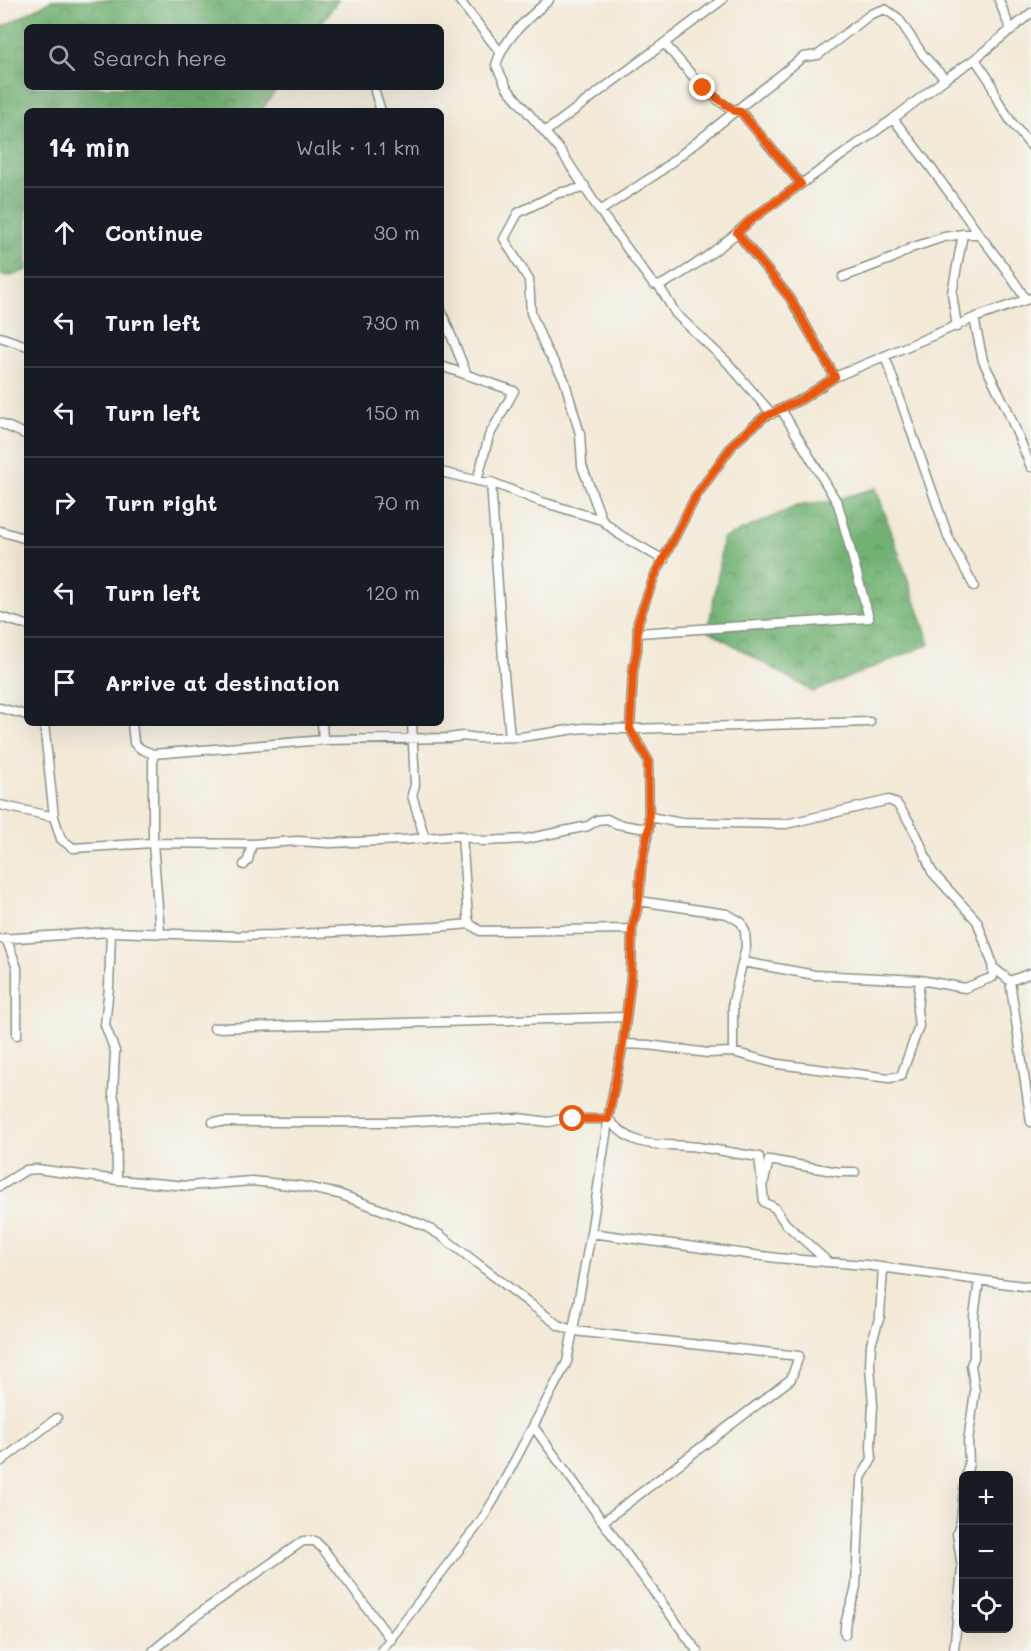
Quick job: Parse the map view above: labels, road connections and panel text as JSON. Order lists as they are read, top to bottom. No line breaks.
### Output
{"page":{"search":"Search here","heading":["14 min","Walk · 1.1 km"],"list":[["Continue","30 m"],["Turn left","730 m"],["Turn left","150 m"],["Turn right","70 m"],["Turn left","120 m"],"Arrive at destination"],"map_buttons":["+","−"]}}
